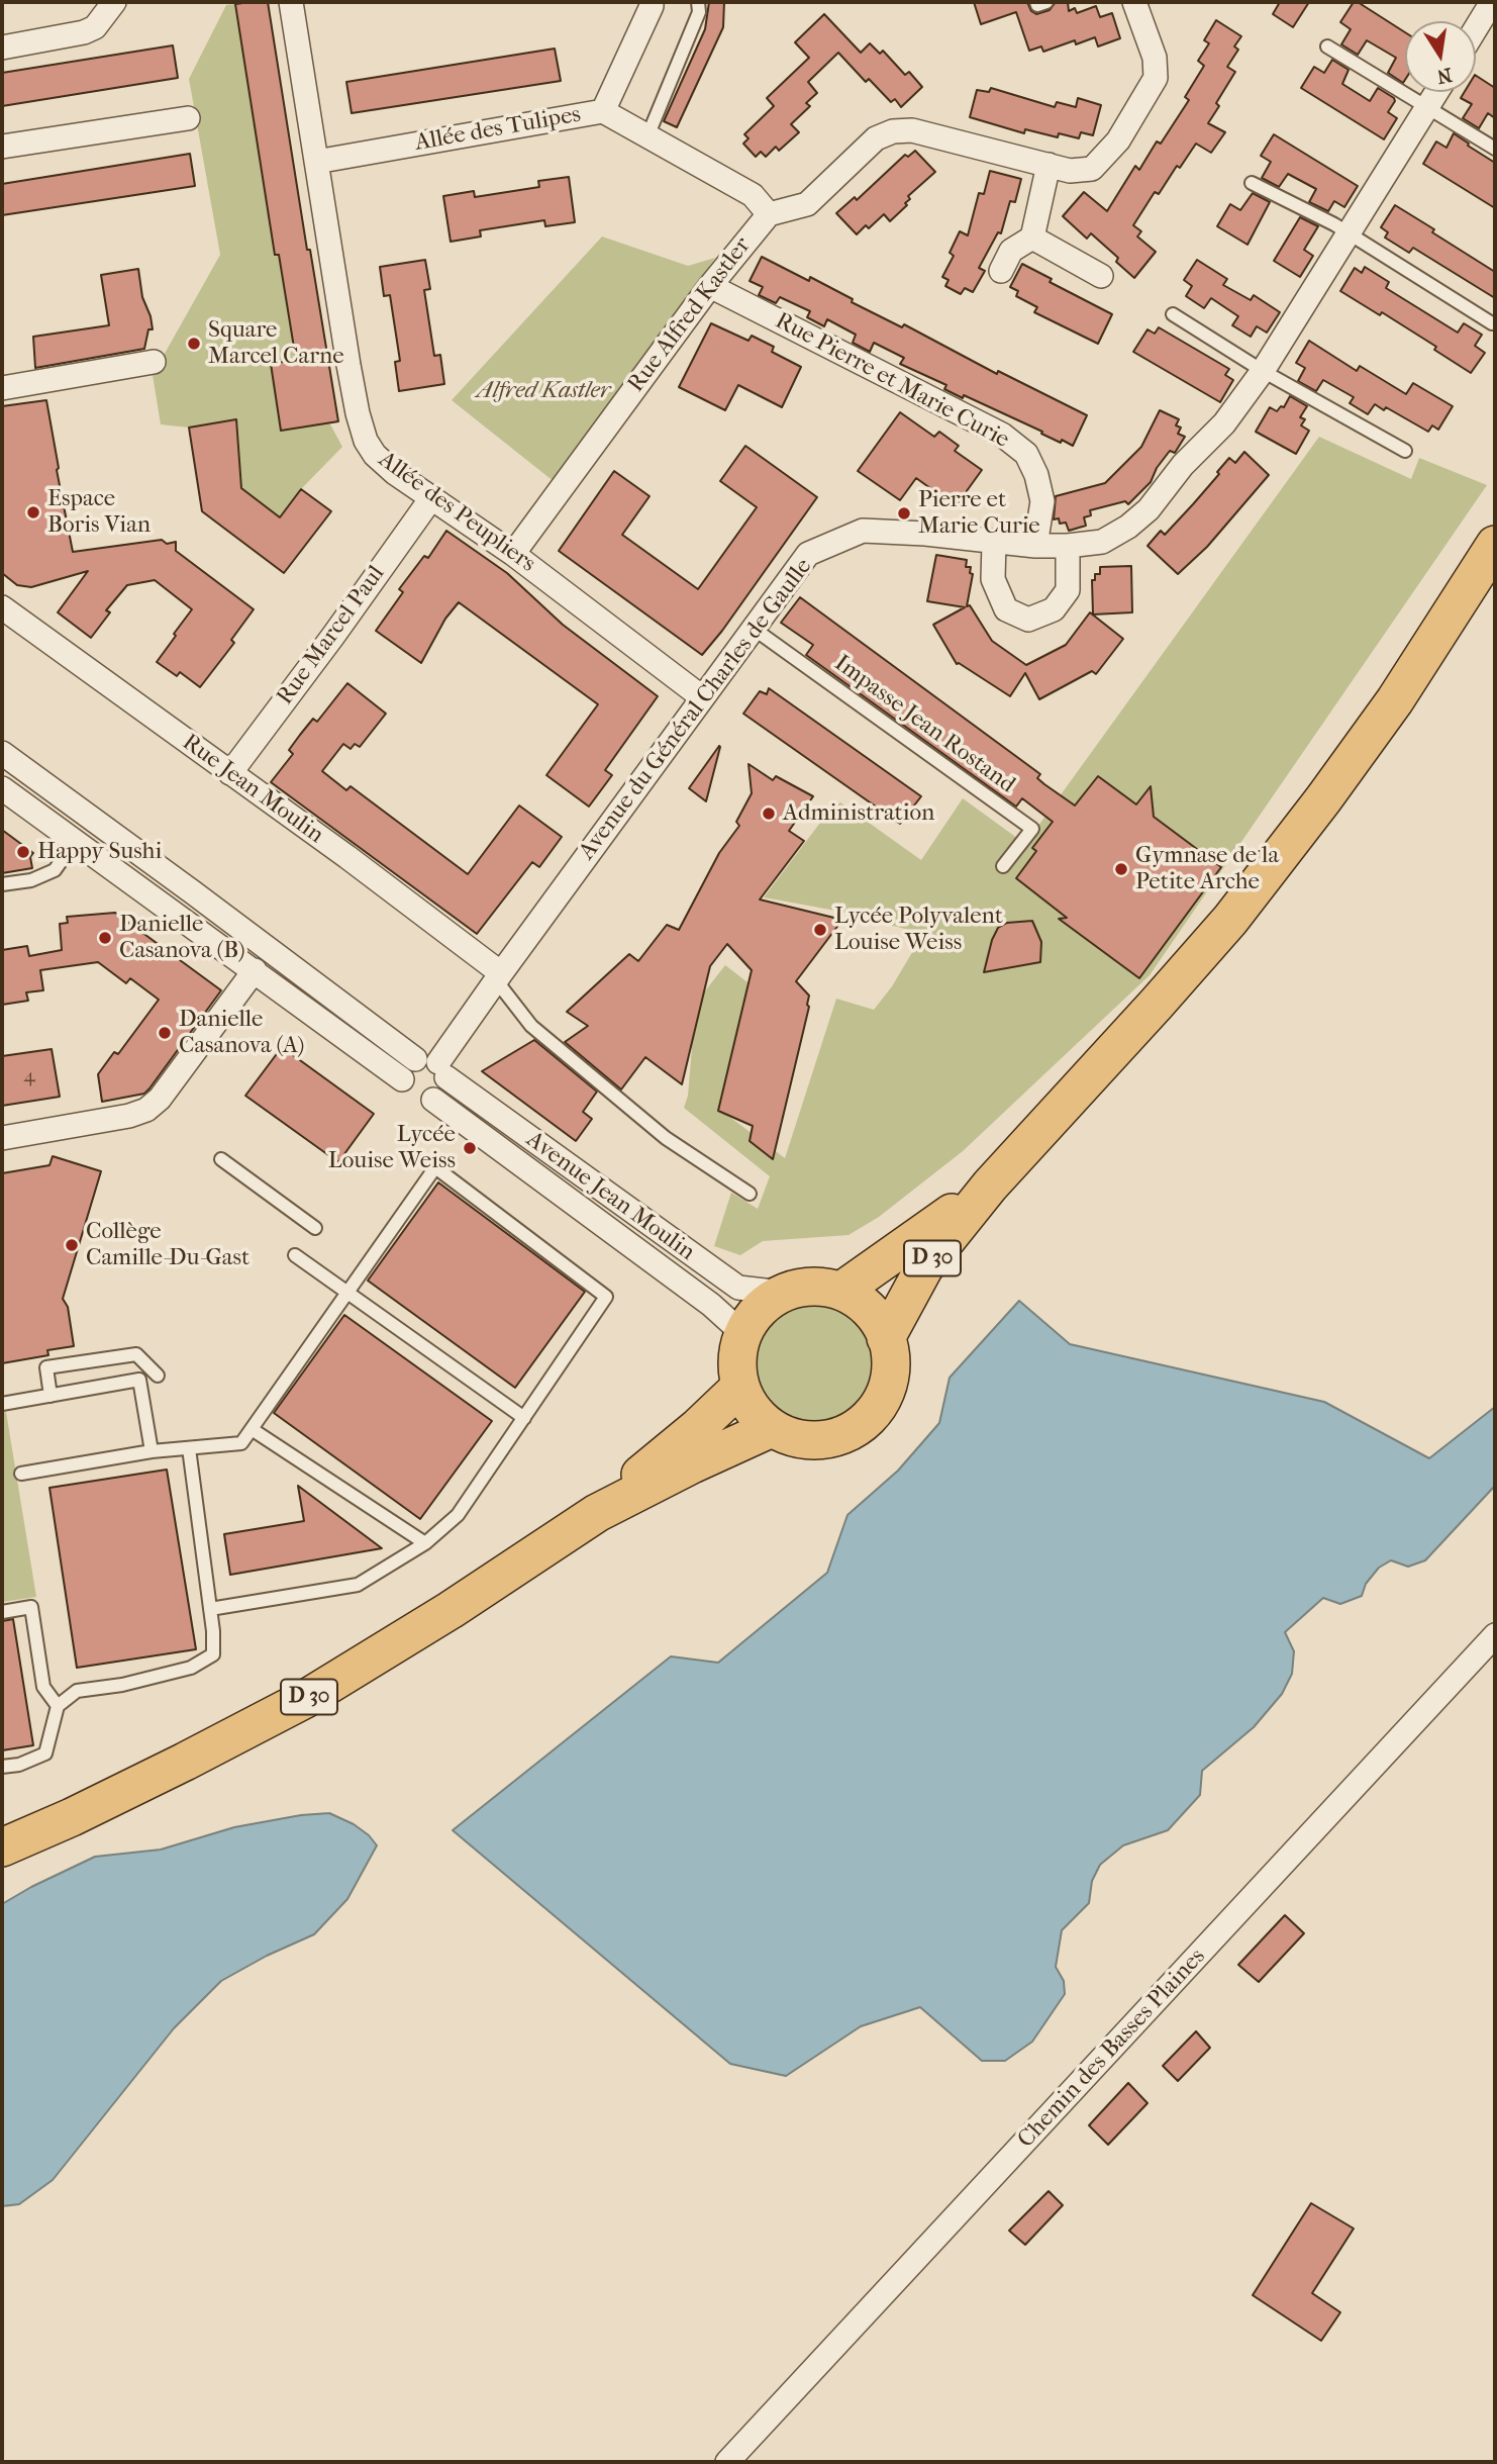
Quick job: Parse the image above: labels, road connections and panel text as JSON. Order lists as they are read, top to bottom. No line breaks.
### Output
{"streets":{"main road":["D 30"],"street":["Allée des Tulipes","Rue Alfred Kastler","Rue Pierre et Marie Curie","Allée des Peupliers","Rue Marcel Paul","Avenue du Général Charles de Gaulle","Rue Jean Moulin","Avenue Jean Moulin","Chemin des Basses Plaines"],"lane":["Impasse Jean Rostand"]},"crossings":[["Allée des Tulipes","Allée des Peupliers"],["Rue Alfred Kastler","Rue Pierre et Marie Curie"],["Rue Alfred Kastler","Allée des Peupliers"],["Rue Pierre et Marie Curie","Avenue du Général Charles de Gaulle"],["Allée des Peupliers","Rue Marcel Paul"],["Allée des Peupliers","Avenue du Général Charles de Gaulle"],["Rue Marcel Paul","Rue Jean Moulin"],["Avenue du Général Charles de Gaulle","Impasse Jean Rostand"],["Avenue du Général Charles de Gaulle","Rue Jean Moulin"],["Avenue du Général Charles de Gaulle","Avenue Jean Moulin"],["Avenue Jean Moulin","D 30"]],"parks":["Alfred Kastler"],"places":["Square Marcel Carne","Espace Boris Vian","Pierre et Marie Curie","Administration","Happy Sushi","Gymnase de la Petite Arche","Lycée Polyvalent Louise Weiss","Danielle Casanova (B)","Danielle Casanova (A)","Lycée Louise Weiss","Collège Camille-Du-Gast"],"house_numbers":["4"],"north":"bottom"}
